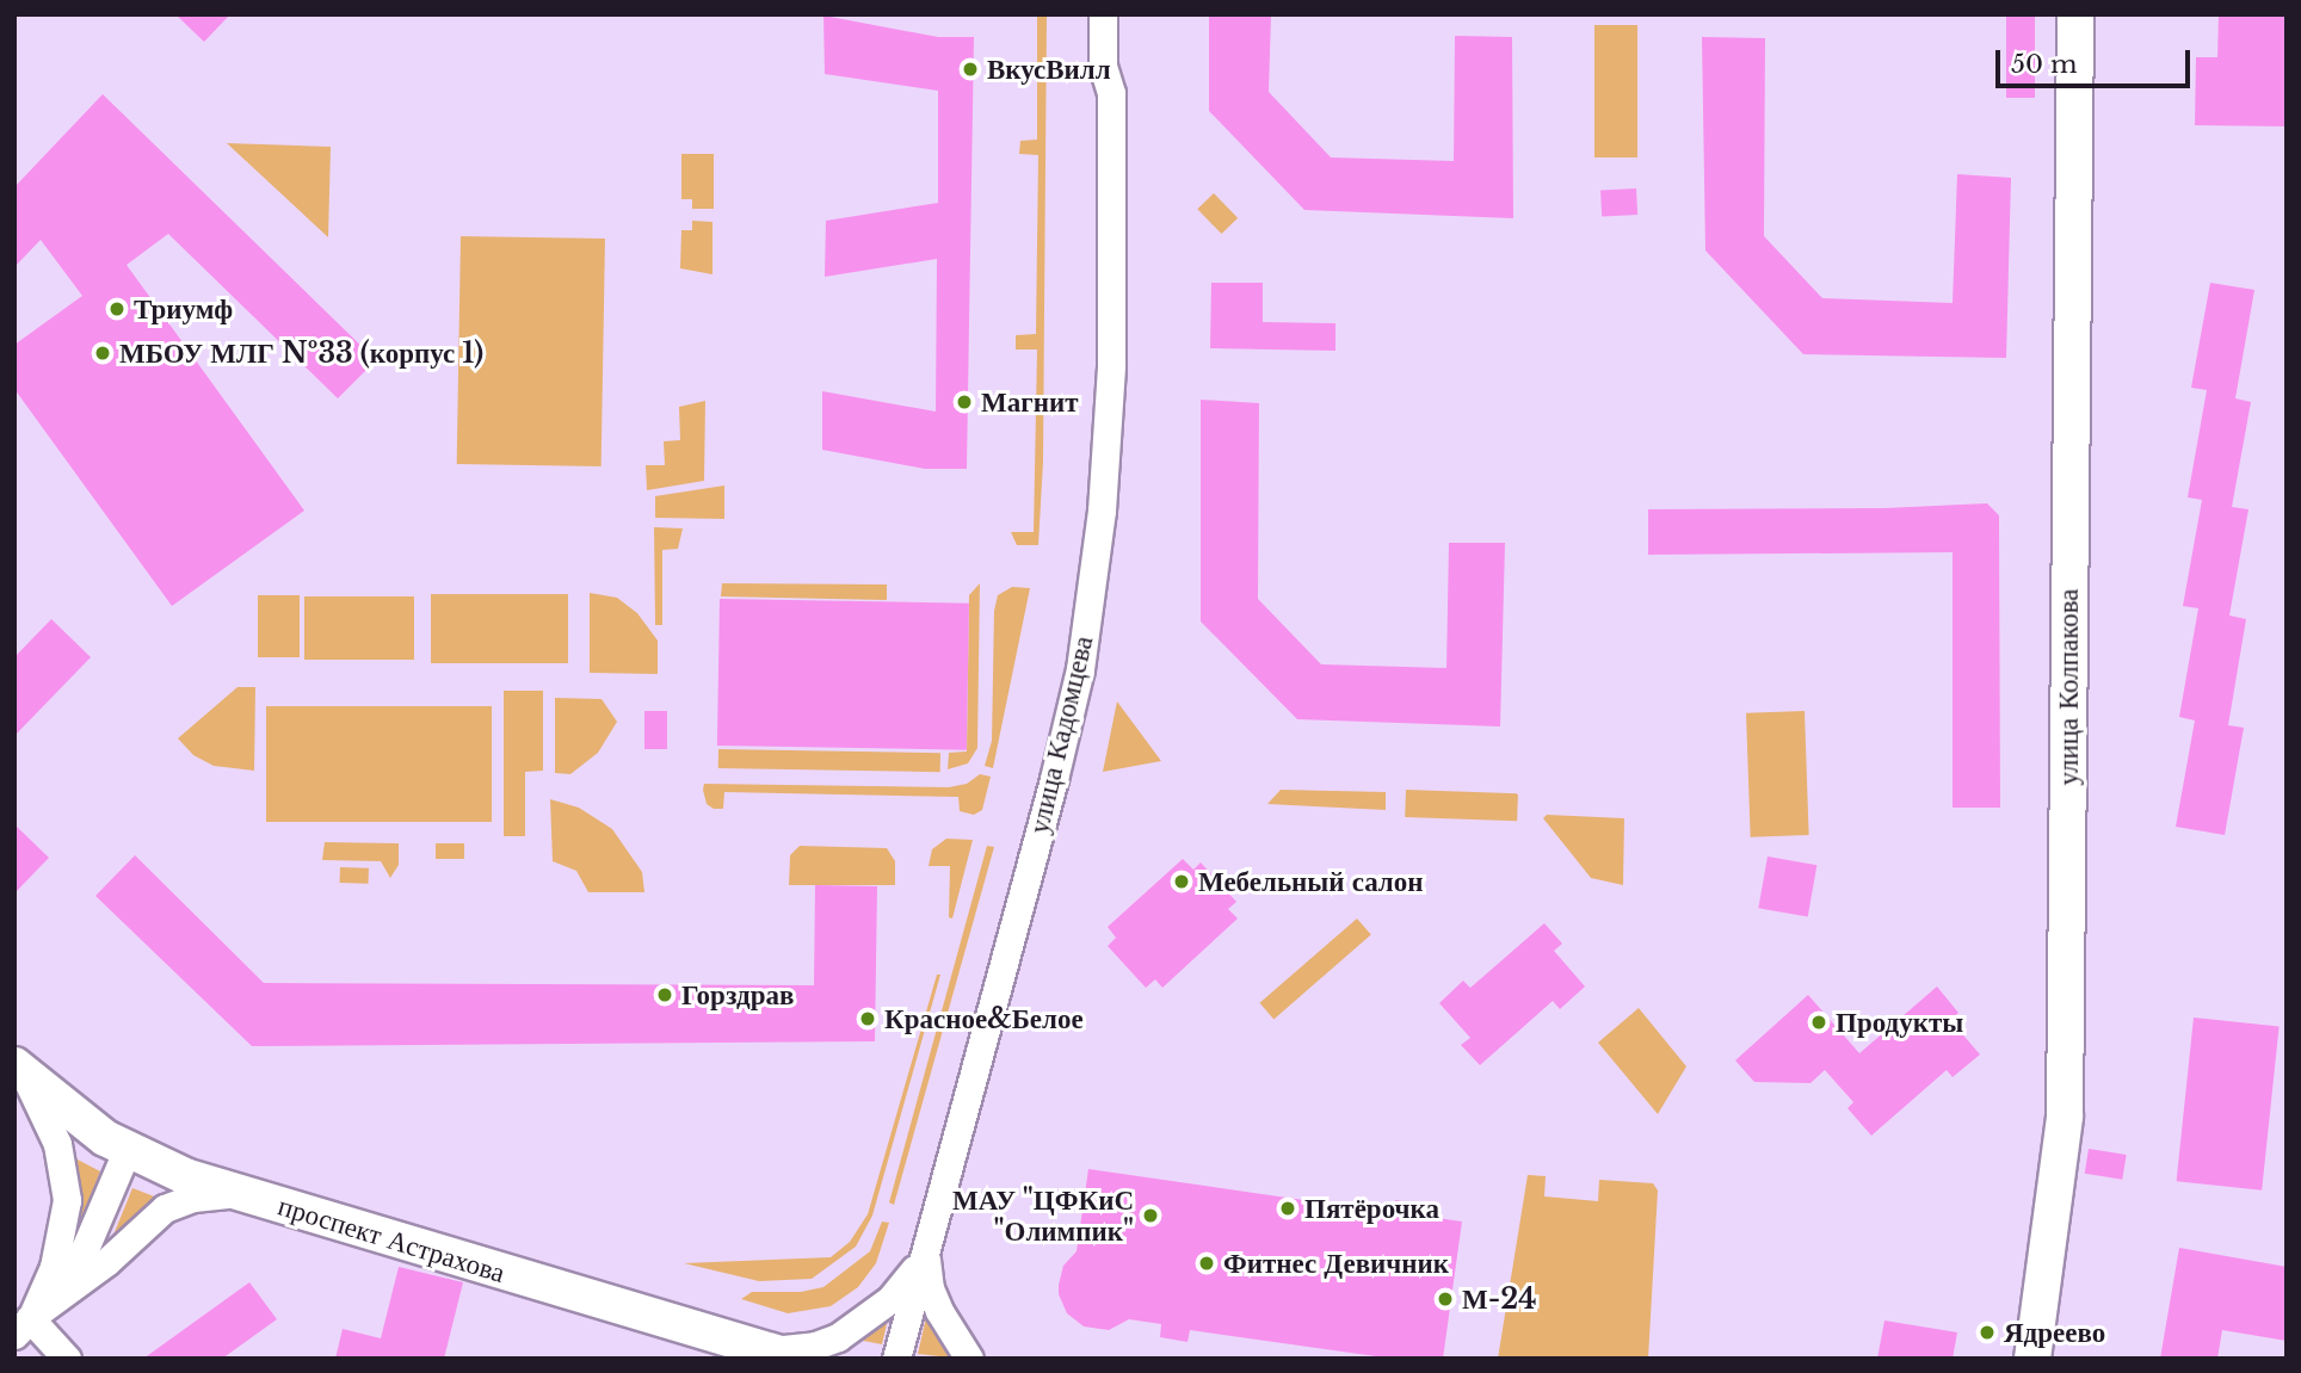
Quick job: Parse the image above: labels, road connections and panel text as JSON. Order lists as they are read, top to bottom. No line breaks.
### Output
{"streets":{"street":["улица Колпакова","улица Кадомцева","проспект Астрахова"]},"places":["ВкусВилл","Триумф","МБОУ МЛГ №33 (корпус 1)","Магнит","Мебельный салон","Горздрав","Красное&Белое","Продукты","Пятёрочка","МАУ \"ЦФКиС \"Олимпик\"","Фитнес Девичник","М-24","Ядреево"],"scale_bar":"50 m"}
